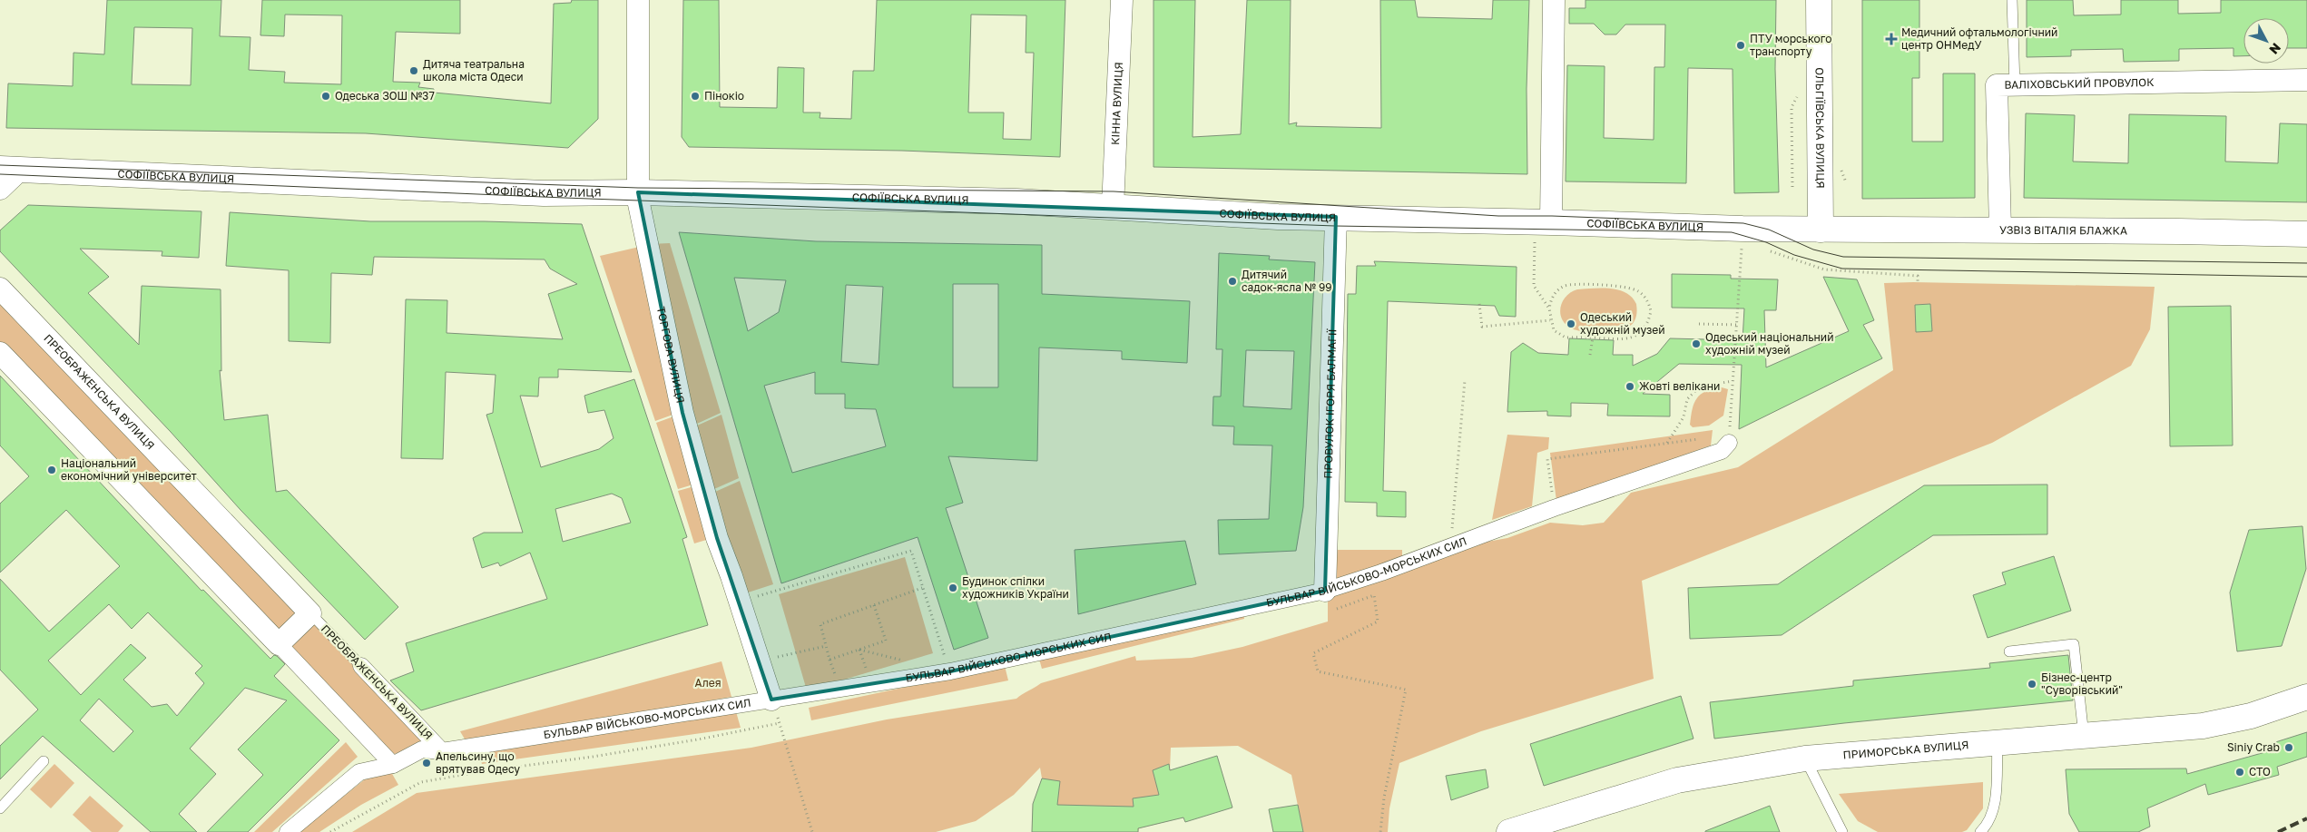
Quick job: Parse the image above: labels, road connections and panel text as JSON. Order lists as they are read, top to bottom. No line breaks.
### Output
{"streets":{"main road":["ОЛЬГІЇВСЬКА ВУЛИЦЯ","СОФІЇВСЬКА ВУЛИЦЯ","УЗВІЗ ВІТАЛІЯ БЛАЖКА","ПРИМОРСЬКА ВУЛИЦЯ"],"street":["ВАЛІХОВСЬКИЙ ПРОВУЛОК","КІННА ВУЛИЦЯ","ТОРГОВА ВУЛИЦЯ","ПРЕОБРАЖЕНСЬКА ВУЛИЦЯ","ПРОВУЛОК ІГОРЯ БАЛМАГІЇ","БУЛЬВАР ВІЙСЬКОВО-МОРСЬКИХ СИЛ"]},"crossings":[["ВАЛІХОВСЬКИЙ ПРОВУЛОК","УЗВІЗ ВІТАЛІЯ БЛАЖКА"],["КІННА ВУЛИЦЯ","СОФІЇВСЬКА ВУЛИЦЯ"],["ОЛЬГІЇВСЬКА ВУЛИЦЯ","СОФІЇВСЬКА ВУЛИЦЯ"],["ОЛЬГІЇВСЬКА ВУЛИЦЯ","УЗВІЗ ВІТАЛІЯ БЛАЖКА"],["СОФІЇВСЬКА ВУЛИЦЯ","УЗВІЗ ВІТАЛІЯ БЛАЖКА"],["СОФІЇВСЬКА ВУЛИЦЯ","ТОРГОВА ВУЛИЦЯ"],["СОФІЇВСЬКА ВУЛИЦЯ","ПРОВУЛОК ІГОРЯ БАЛМАГІЇ"],["ТОРГОВА ВУЛИЦЯ","БУЛЬВАР ВІЙСЬКОВО-МОРСЬКИХ СИЛ"],["ПРЕОБРАЖЕНСЬКА ВУЛИЦЯ","БУЛЬВАР ВІЙСЬКОВО-МОРСЬКИХ СИЛ"],["ПРОВУЛОК ІГОРЯ БАЛМАГІЇ","БУЛЬВАР ВІЙСЬКОВО-МОРСЬКИХ СИЛ"]],"parks":["Алея"],"places":{"health":["Медичний офтальмологічний центр ОНМедУ"],"other":["ПТУ морського транспорту","Дитяча театральна школа міста Одеси","Одеська ЗОШ №37","Пінокіо","Дитячий садок-ясла № 99","Одеський художній музей","Одеський національний художній музей","Жовті велікани","Національний економічний університет","Будинок спілки художників України","Бізнес-центр \"Суворівський\"","Siniy Crab","Апельсину, що врятував Одесу","СТО"]},"north":"bottom right"}
